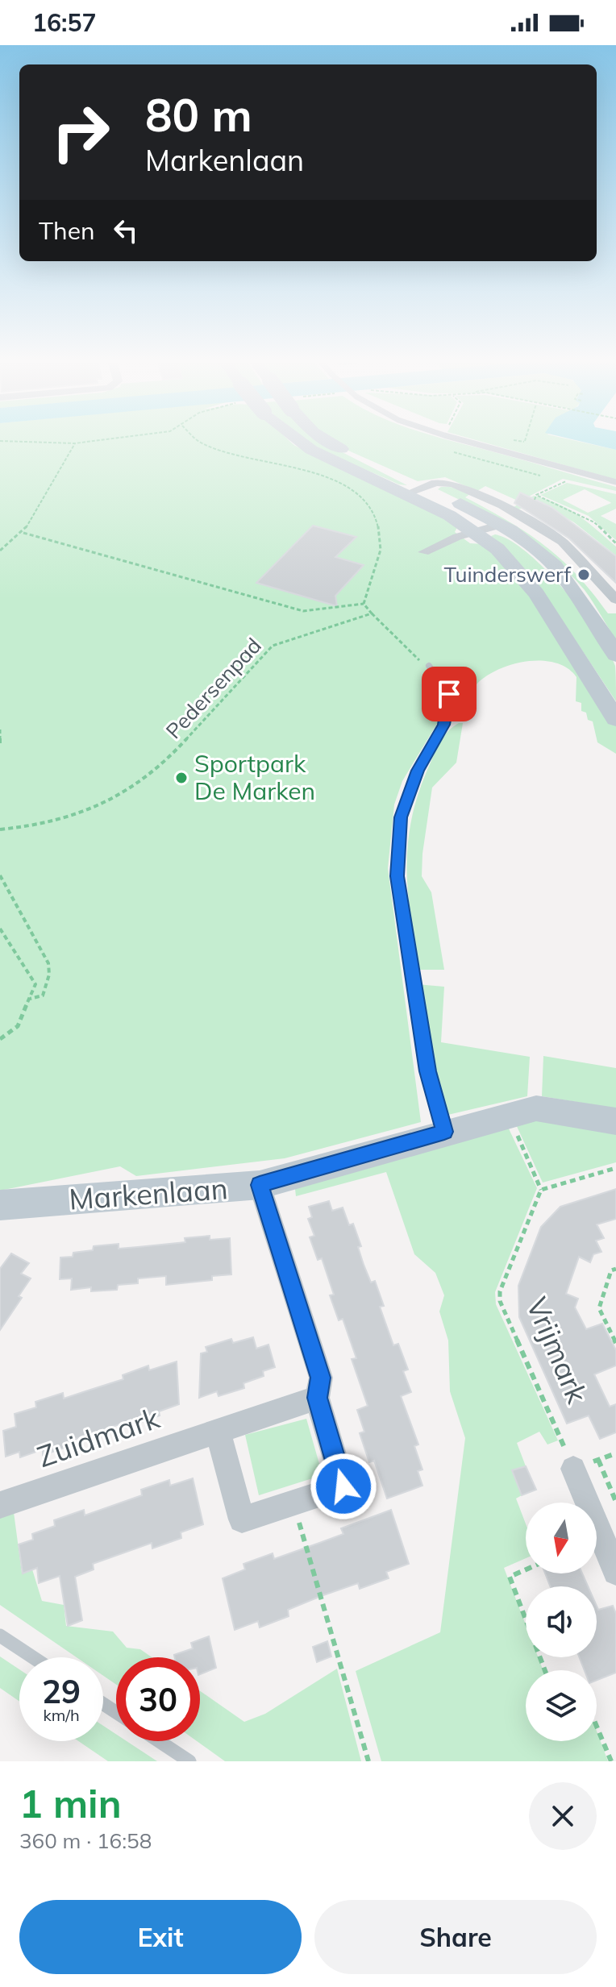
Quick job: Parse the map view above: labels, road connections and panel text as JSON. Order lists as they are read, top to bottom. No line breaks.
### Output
{"streets":{"main road":["Markenlaan"],"street":["Zuidmark"],"path":["Pedersenpad","Vrijmark"]},"places":["Tuinderswerf","Sportpark De Marken"],"north":"bottom","page":{"status":"16:57","turn":["80 m","Markenlaan"],"then":"Then","speed":"29 km/h","limit":"30","heading":["1 min","360 m · 16:58"],"buttons":["Exit","Share"]}}
